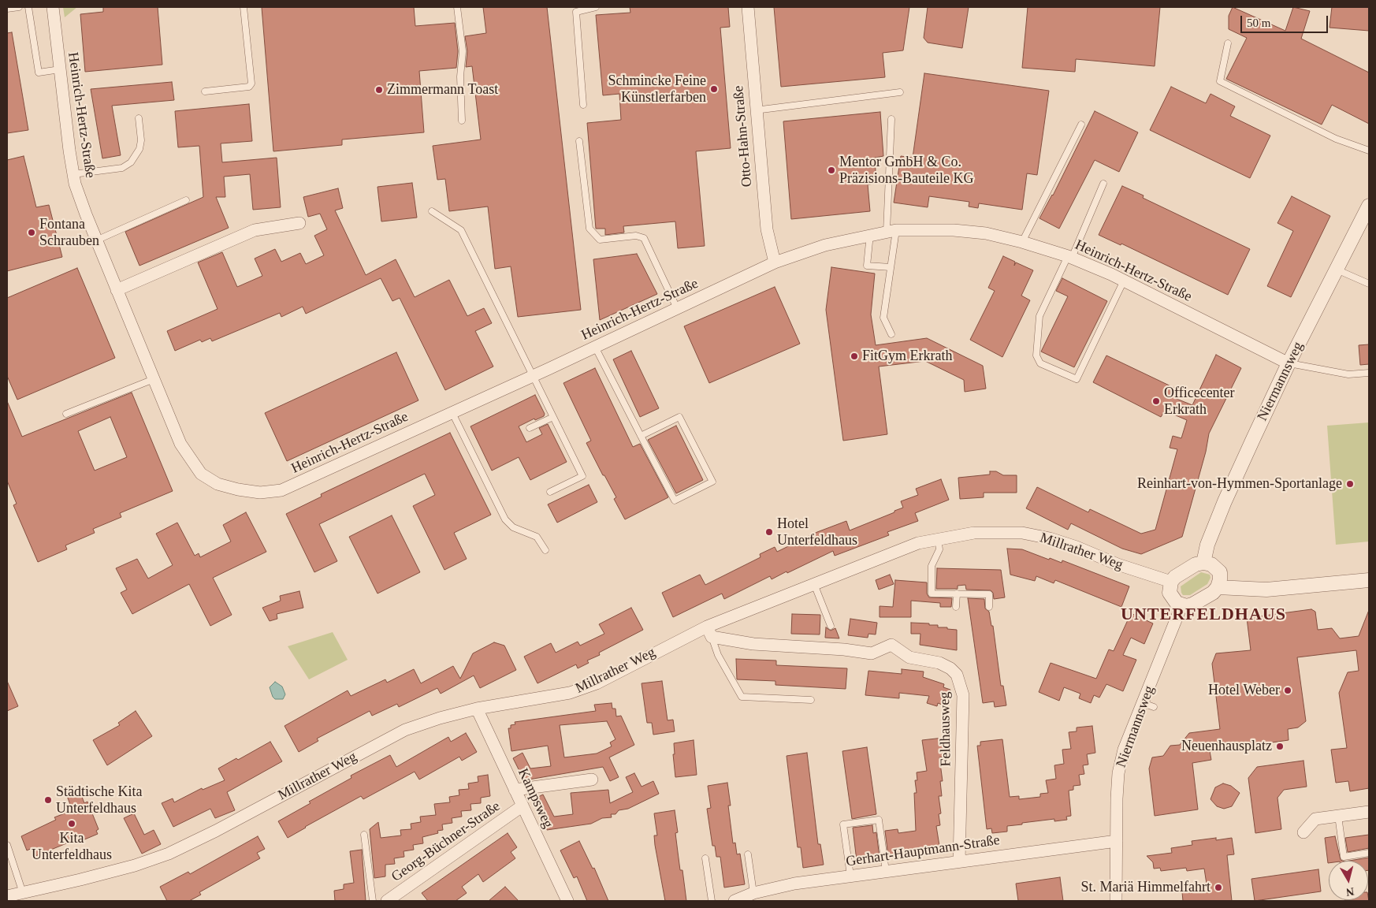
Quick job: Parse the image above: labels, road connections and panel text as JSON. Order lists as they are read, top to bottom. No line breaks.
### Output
{"streets":{"street":["Heinrich-Hertz-Straße","Otto-Hahn-Straße","Niermannsweg","Millrather Weg","Feldhausweg","Kampsweg","Georg-Büchner-Straße","Gerhart-Hauptmann-Straße"]},"crossings":[["Heinrich-Hertz-Straße","Otto-Hahn-Straße"],["Heinrich-Hertz-Straße","Niermannsweg"],["Niermannsweg","Millrather Weg"],["Niermannsweg","Gerhart-Hauptmann-Straße"],["Millrather Weg","Feldhausweg"],["Millrather Weg","Kampsweg"],["Feldhausweg","Gerhart-Hauptmann-Straße"],["Kampsweg","Georg-Büchner-Straße"]],"districts":["UNTERFELDHAUS"],"places":["Schmincke Feine Künstlerfarben","Zimmermann Toast","Mentor GmbH & Co. Präzisions-Bauteile KG","Fontana Schrauben","FitGym Erkrath","Officecenter Erkrath","Reinhart-von-Hymmen-Sportanlage","Hotel Unterfeldhaus","Hotel Weber","Neuenhausplatz","Städtische Kita Unterfeldhaus","Kita Unterfeldhaus","St. Mariä Himmelfahrt"],"scale_bar":"50 m","north":"bottom"}
